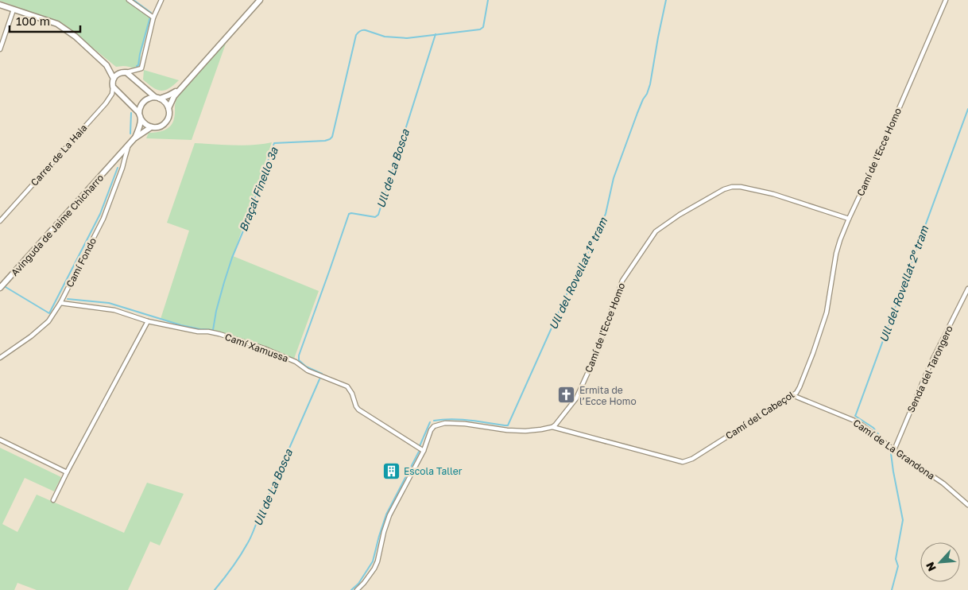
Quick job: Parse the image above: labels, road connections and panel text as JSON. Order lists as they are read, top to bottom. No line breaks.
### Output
{"streets":{"street":["Camí de l'Ecce Homo","Carrer de La Haia","Avinguda de Jaime Chicharro","Camí Fondo","Camí Xamussa","Senda del Tarongero","Camí del Cabeçol","Camí de La Grandona"]},"crossings":[["Camí de l'Ecce Homo","Camí del Cabeçol"],["Avinguda de Jaime Chicharro","Camí Fondo"],["Camí Fondo","Camí Xamussa"],["Senda del Tarongero","Camí de La Grandona"],["Camí del Cabeçol","Camí de La Grandona"]],"water":["Ull de La Bosca","Braçal Finello 3ª","Ull del Rovellat 1º tram","Ull del Rovellat 2º tram"],"places":{"church":["Ermita de l’Ecce Homo"],"building":["Escola Taller"]},"scale_bar":"100 m","north":"bottom left"}
